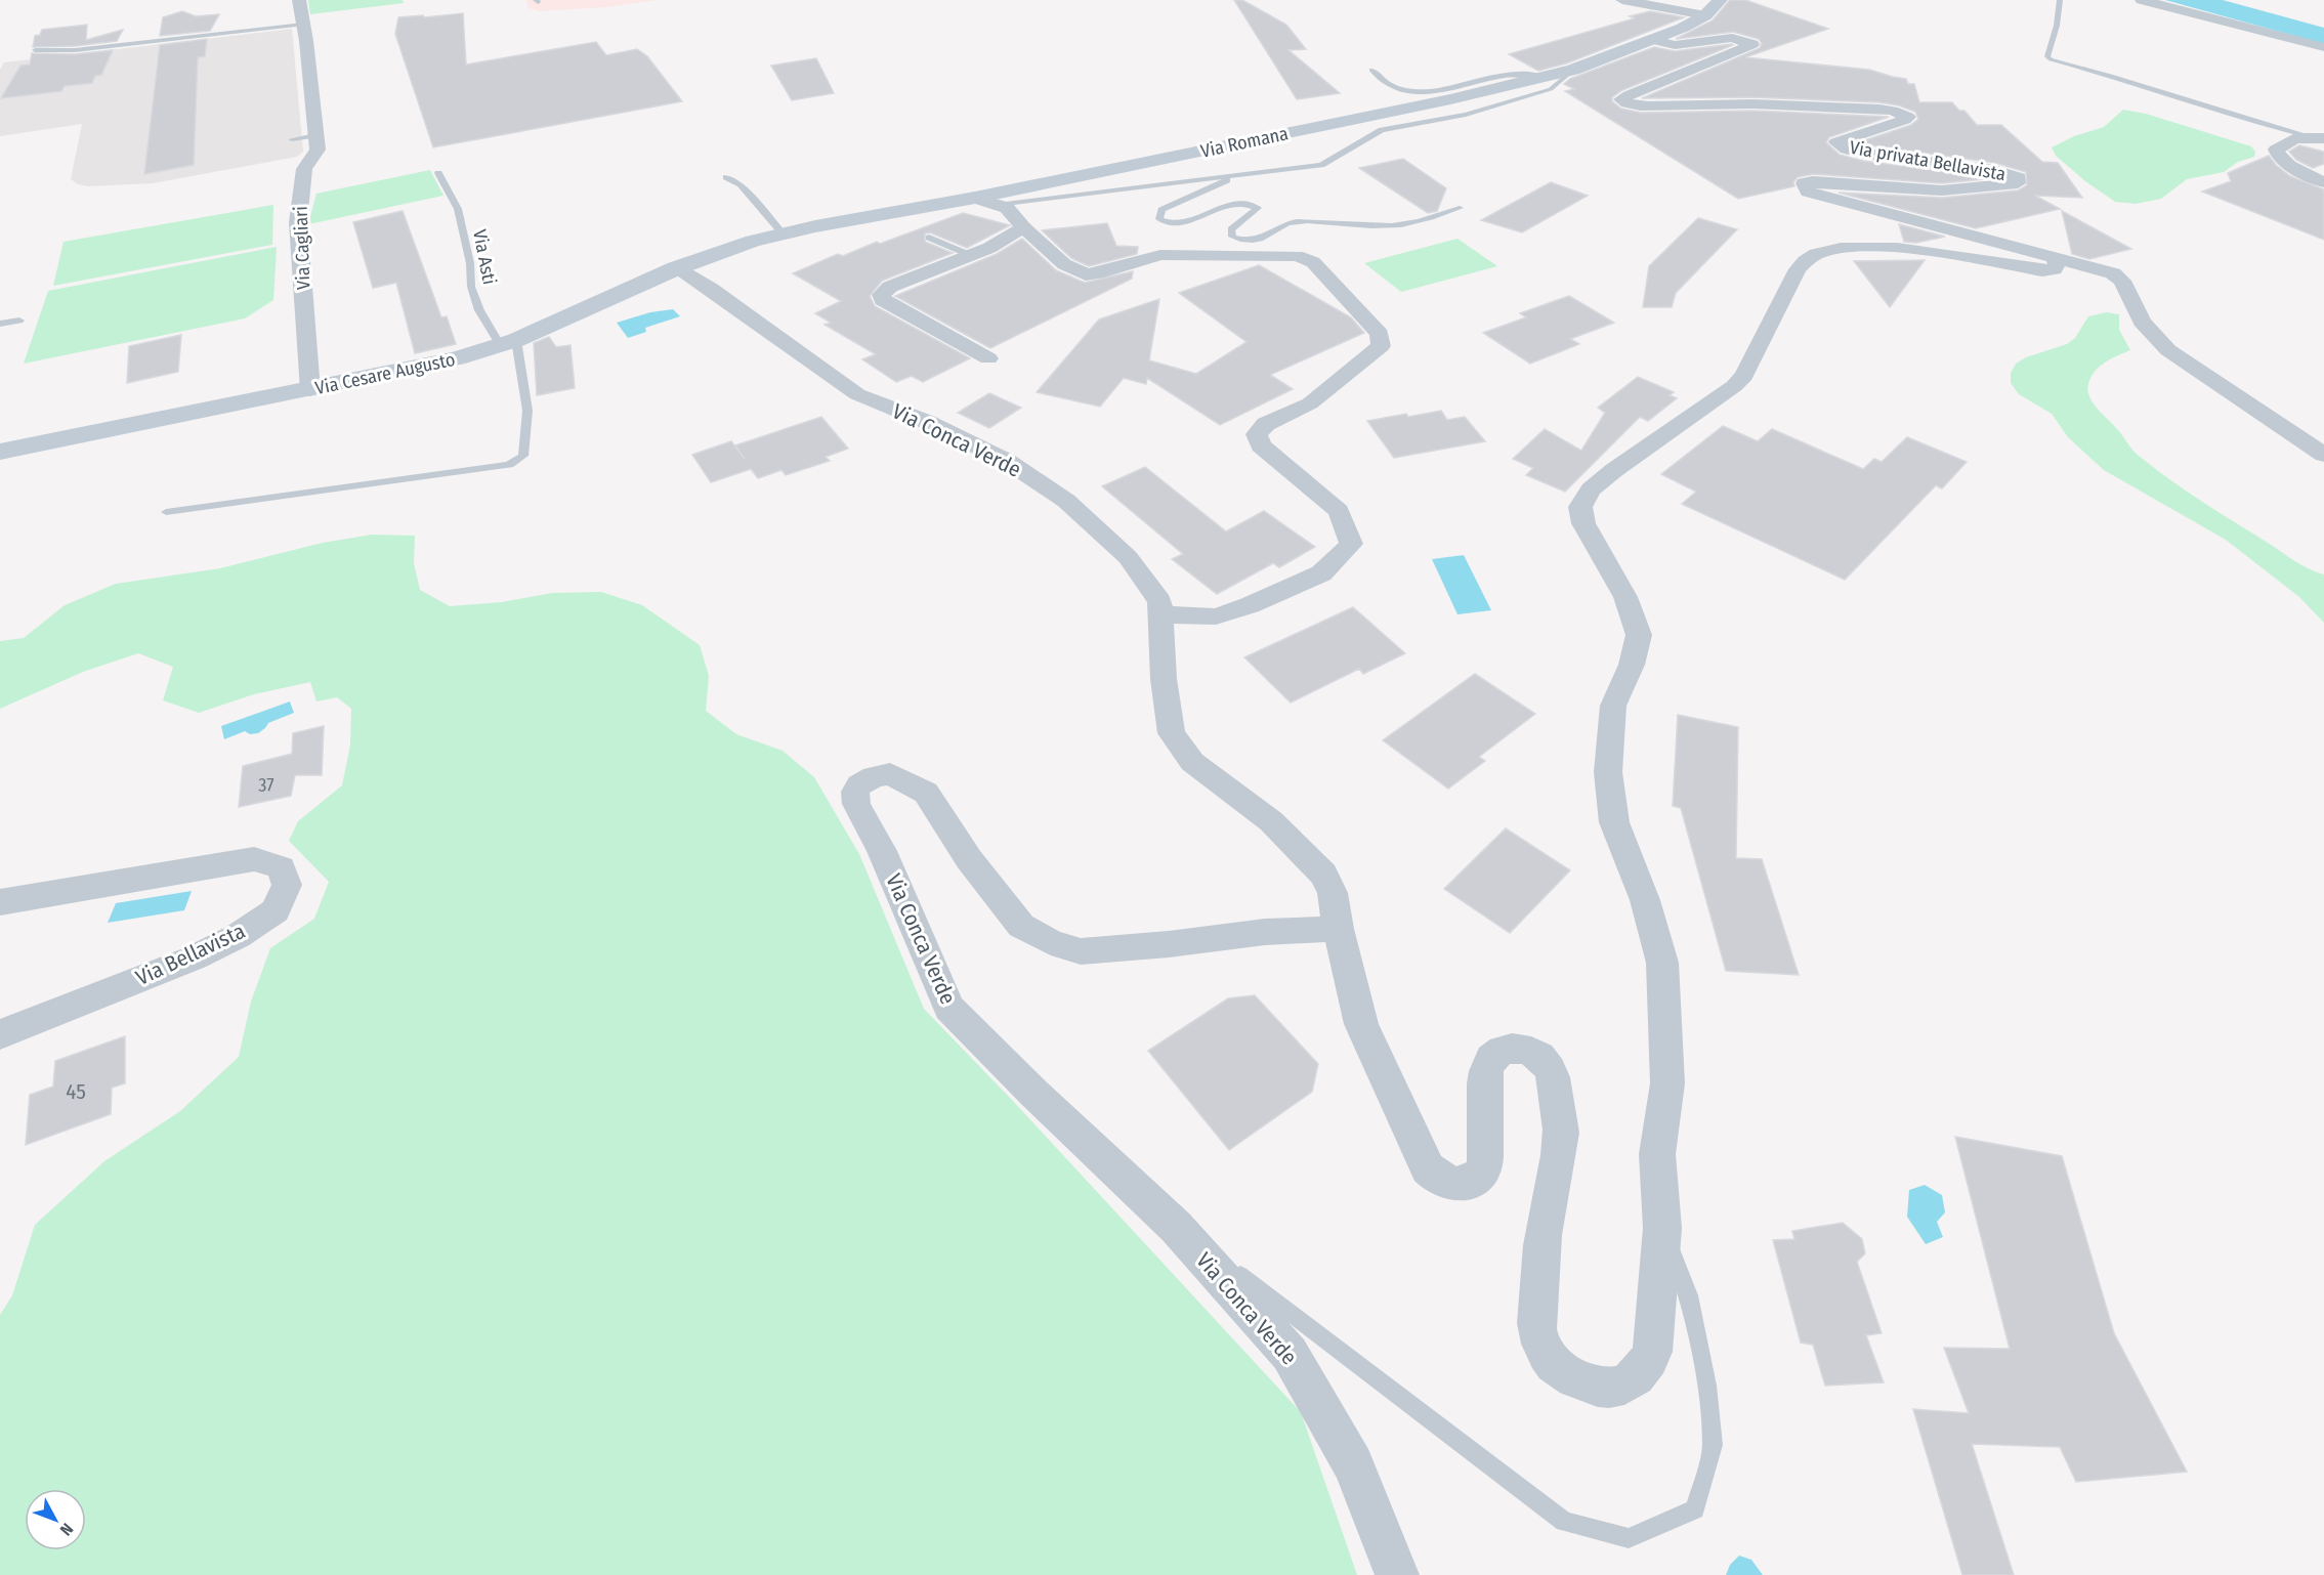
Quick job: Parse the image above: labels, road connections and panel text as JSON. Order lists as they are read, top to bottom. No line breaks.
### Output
{"streets":{"street":["Via Romana","Via privata Bellavista","Via Cagliari","Via Cesare Augusto","Via Conca Verde","Via Bellavista"],"lane":["Via Asti"]},"crossings":[["Via Romana","Via privata Bellavista"],["Via Romana","Via Cesare Augusto"],["Via privata Bellavista","Via Conca Verde"],["Via Cagliari","Via Cesare Augusto"],["Via Asti","Via Cesare Augusto"],["Via Cesare Augusto","Via Conca Verde"]],"house_numbers":["37","45"],"north":"bottom right"}
